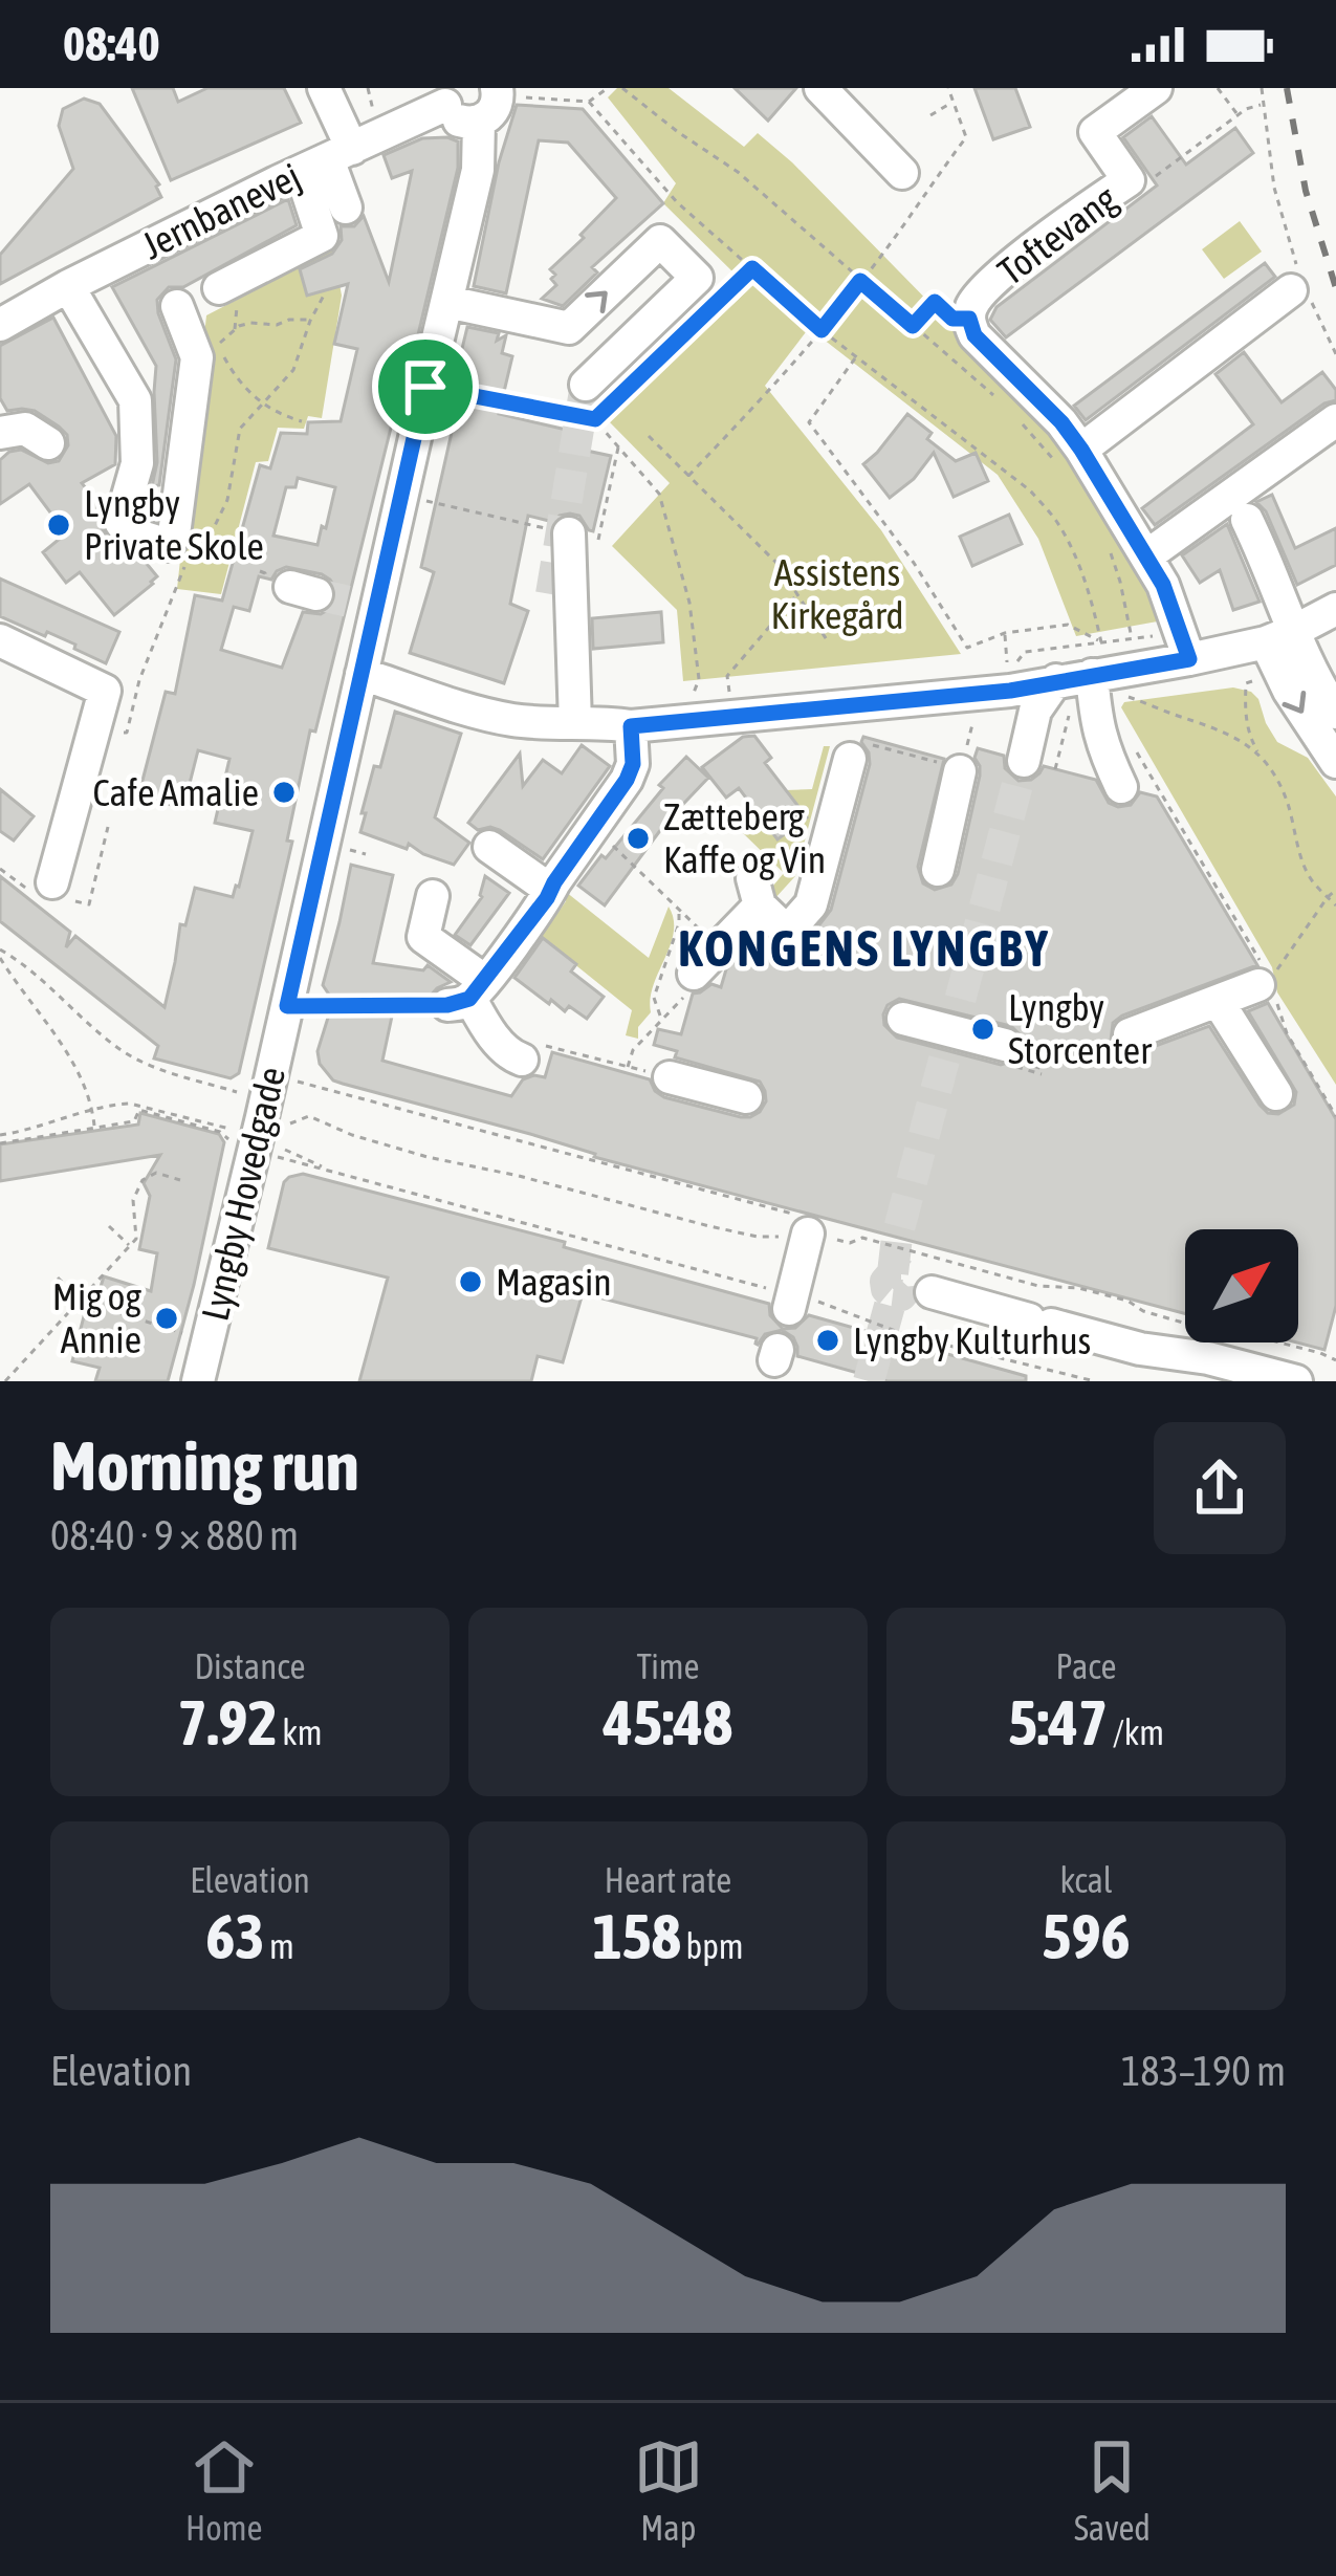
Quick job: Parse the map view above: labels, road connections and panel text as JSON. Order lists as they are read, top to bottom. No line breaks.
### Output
{"streets":{"street":["Jernbanevej","Toftevang","Lyngby Hovedgade"]},"districts":["KONGENS LYNGBY"],"parks":["Assistens Kirkegård"],"places":["Lyngby Private Skole","Cafe Amalie","Zætteberg Kaffe og Vin","Lyngby Storcenter","Magasin","Mig og Annie","Lyngby Kulturhus"],"north":"top right","page":{"status":"08:40","heading":["Morning run","08:40 · 9 × 880 m"],"stats":[["Distance","7.92 km"],["Time","45:48"],["Pace","5:47 /km"],["Elevation","63 m"],["Heart rate","158 bpm"],["kcal","596"]],"chart":["Elevation","183–190 m"],"tabs":["Home","Map","Saved"]}}
